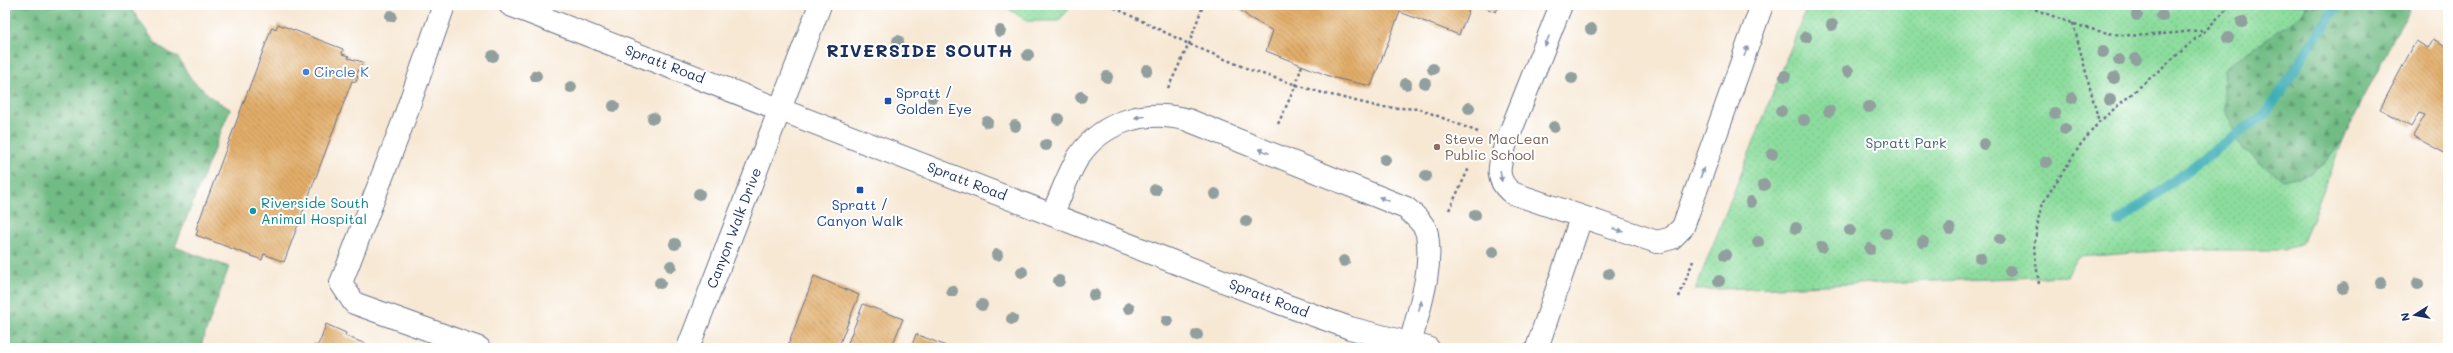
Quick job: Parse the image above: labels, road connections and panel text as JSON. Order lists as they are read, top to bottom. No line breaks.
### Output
{"streets":{"street":["Spratt Road","Canyon Walk Drive"]},"crossings":[["Spratt Road","Canyon Walk Drive"]],"districts":["RIVERSIDE SOUTH"],"parks":["Spratt Park"],"places":{"other":["Circle K","Steve MacLean Public School","Riverside South Animal Hospital"],"transit":["Spratt / Golden Eye","Spratt / Canyon Walk"]},"north":"left"}
